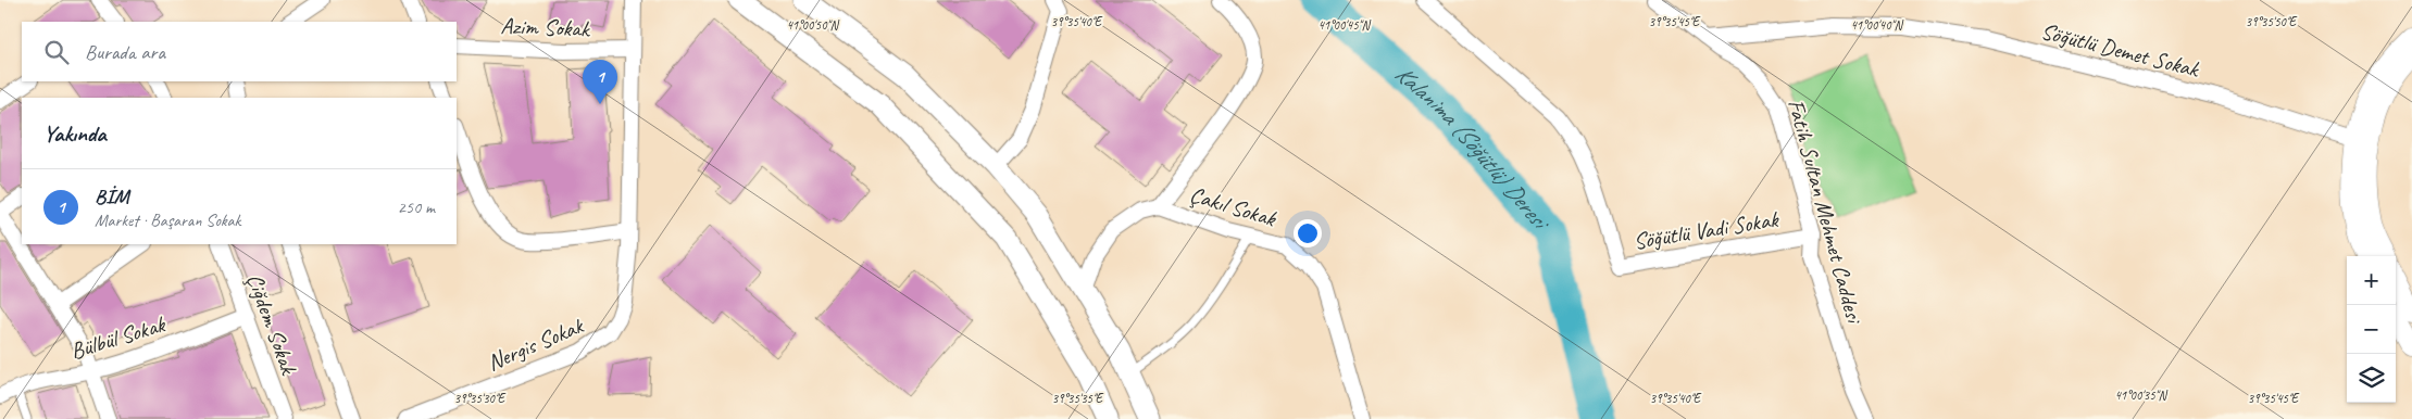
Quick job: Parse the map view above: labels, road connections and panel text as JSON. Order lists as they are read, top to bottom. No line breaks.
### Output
{"streets":{"street":["Azim Sokak","Söğütlü Demet Sokak","Çakıl Sokak","Fatih Sultan Mehmet Caddesi","Söğütlü Vadi Sokak","Çiğdem Sokak","Bülbül Sokak","Nergis Sokak"]},"crossings":[["Azim Sokak","Nergis Sokak"],["Söğütlü Demet Sokak","Fatih Sultan Mehmet Caddesi"],["Fatih Sultan Mehmet Caddesi","Söğütlü Vadi Sokak"],["Çiğdem Sokak","Bülbül Sokak"]],"water":["Kalanima (Söğütlü) Deresi"],"page":{"search":"Burada ara","pins":"1","heading":"Yakında","list":[{"mark":"1","name":"BİM","note":"Market · Başaran Sokak","value":"250 m"}],"map_buttons":["+","−"]},"coordinates":["39°35'40\"E","39°35'45\"E","39°35'50\"E","41°00'50\"N","41°00'45\"N","41°00'40\"N","41°00'35\"N","39°35'30\"E","39°35'35\"E"]}
